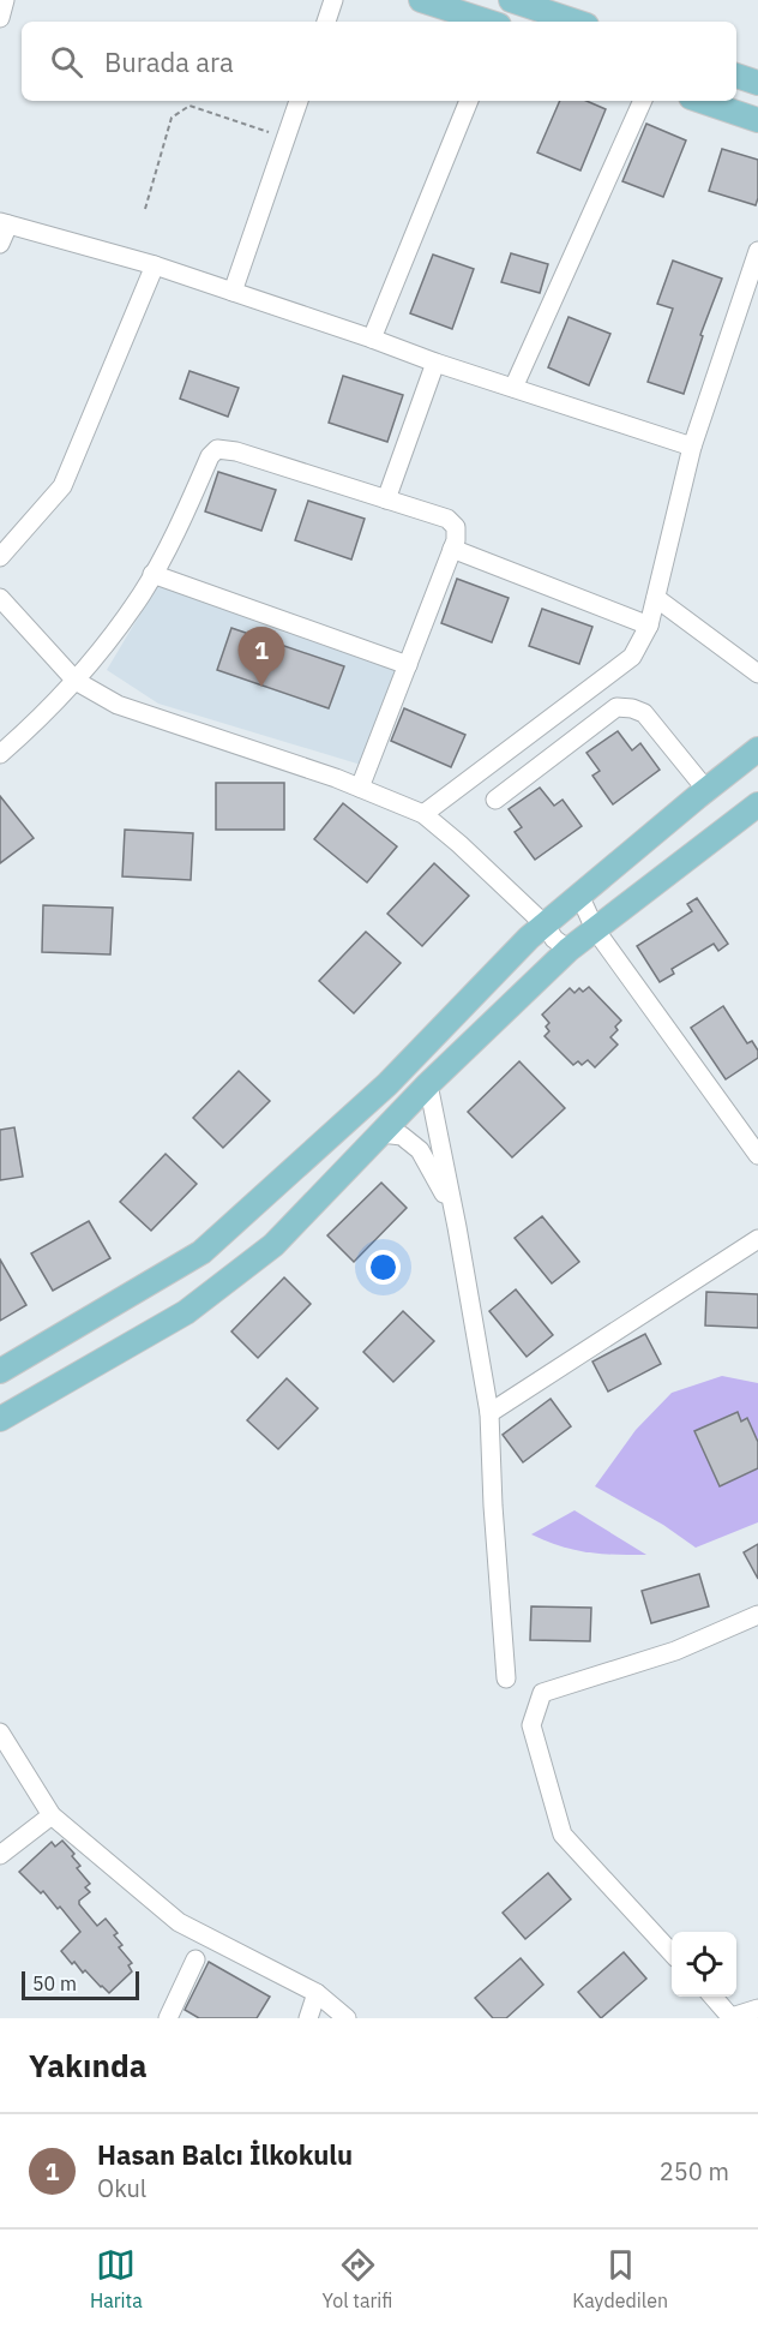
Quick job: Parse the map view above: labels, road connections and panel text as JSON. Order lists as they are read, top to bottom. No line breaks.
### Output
{"scale_bar":"50 m","page":{"search":"Burada ara","pins":"1","scale":"50 m","heading":"Yakında","list":[{"mark":"1","name":"Hasan Balcı İlkokulu","note":"Okul","value":"250 m"}],"nav":["Harita","Yol tarifi","Kaydedilen"]}}
